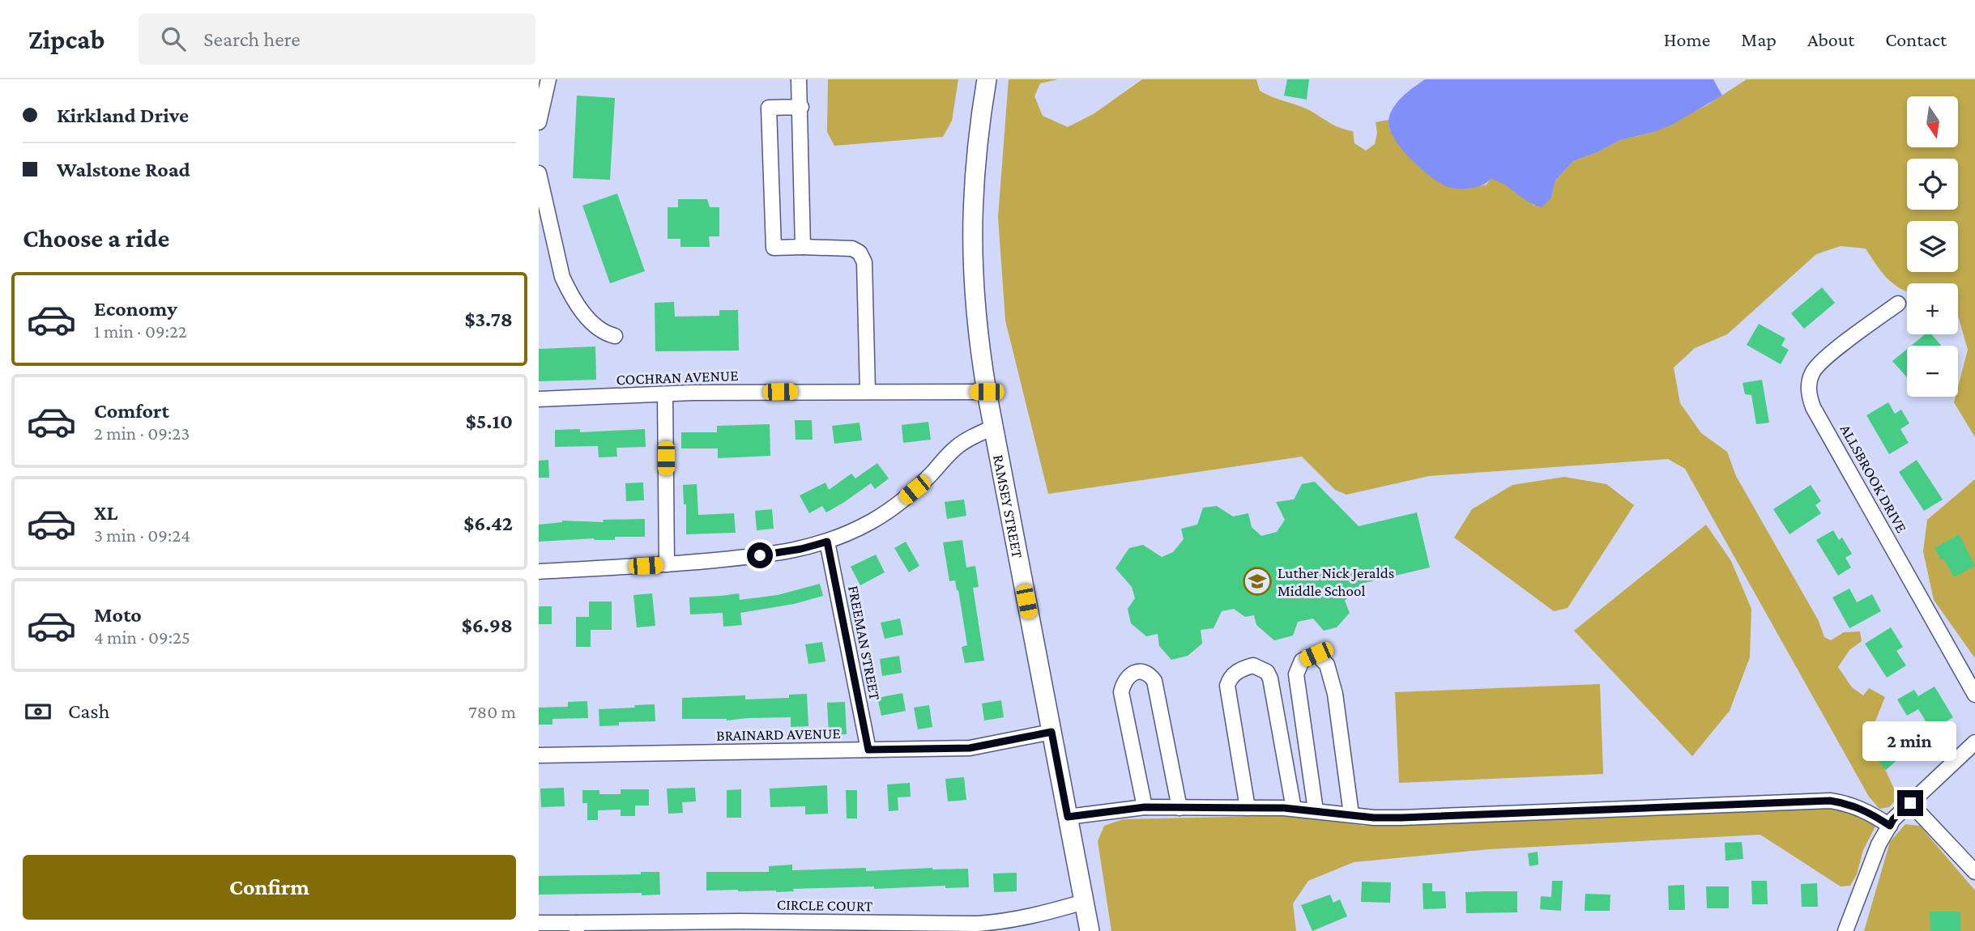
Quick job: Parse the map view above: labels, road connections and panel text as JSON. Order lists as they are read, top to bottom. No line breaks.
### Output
{"streets":{"main road":["RAMSEY STREET"],"street":["COCHRAN AVENUE","ALLSBROOK DRIVE","FREEMAN STREET","BRAINARD AVENUE","CIRCLE COURT"]},"crossings":[["COCHRAN AVENUE","RAMSEY STREET"],["RAMSEY STREET","BRAINARD AVENUE"],["RAMSEY STREET","CIRCLE COURT"],["FREEMAN STREET","BRAINARD AVENUE"]],"places":{"school or university":["Luther Nick Jeralds Middle School"]},"north":"bottom","page":{"header":"Zipcab","search":"Search here","nav":["Home","Map","About","Contact"],"banner":["Kirkland Drive","Walstone Road"],"map_buttons":["+","−"],"heading":"Choose a ride","list":[{"name":"Economy","note":"1 min · 09:22","value":"$3.78"},{"name":"Comfort","note":"2 min · 09:23","value":"$5.10"},{"name":"XL","note":"3 min · 09:24","value":"$6.42"},{"name":"Moto","note":"4 min · 09:25","value":"$6.98"}],"pay":["Cash","780 m"],"bubble":"2 min","buttons":"Confirm"}}
